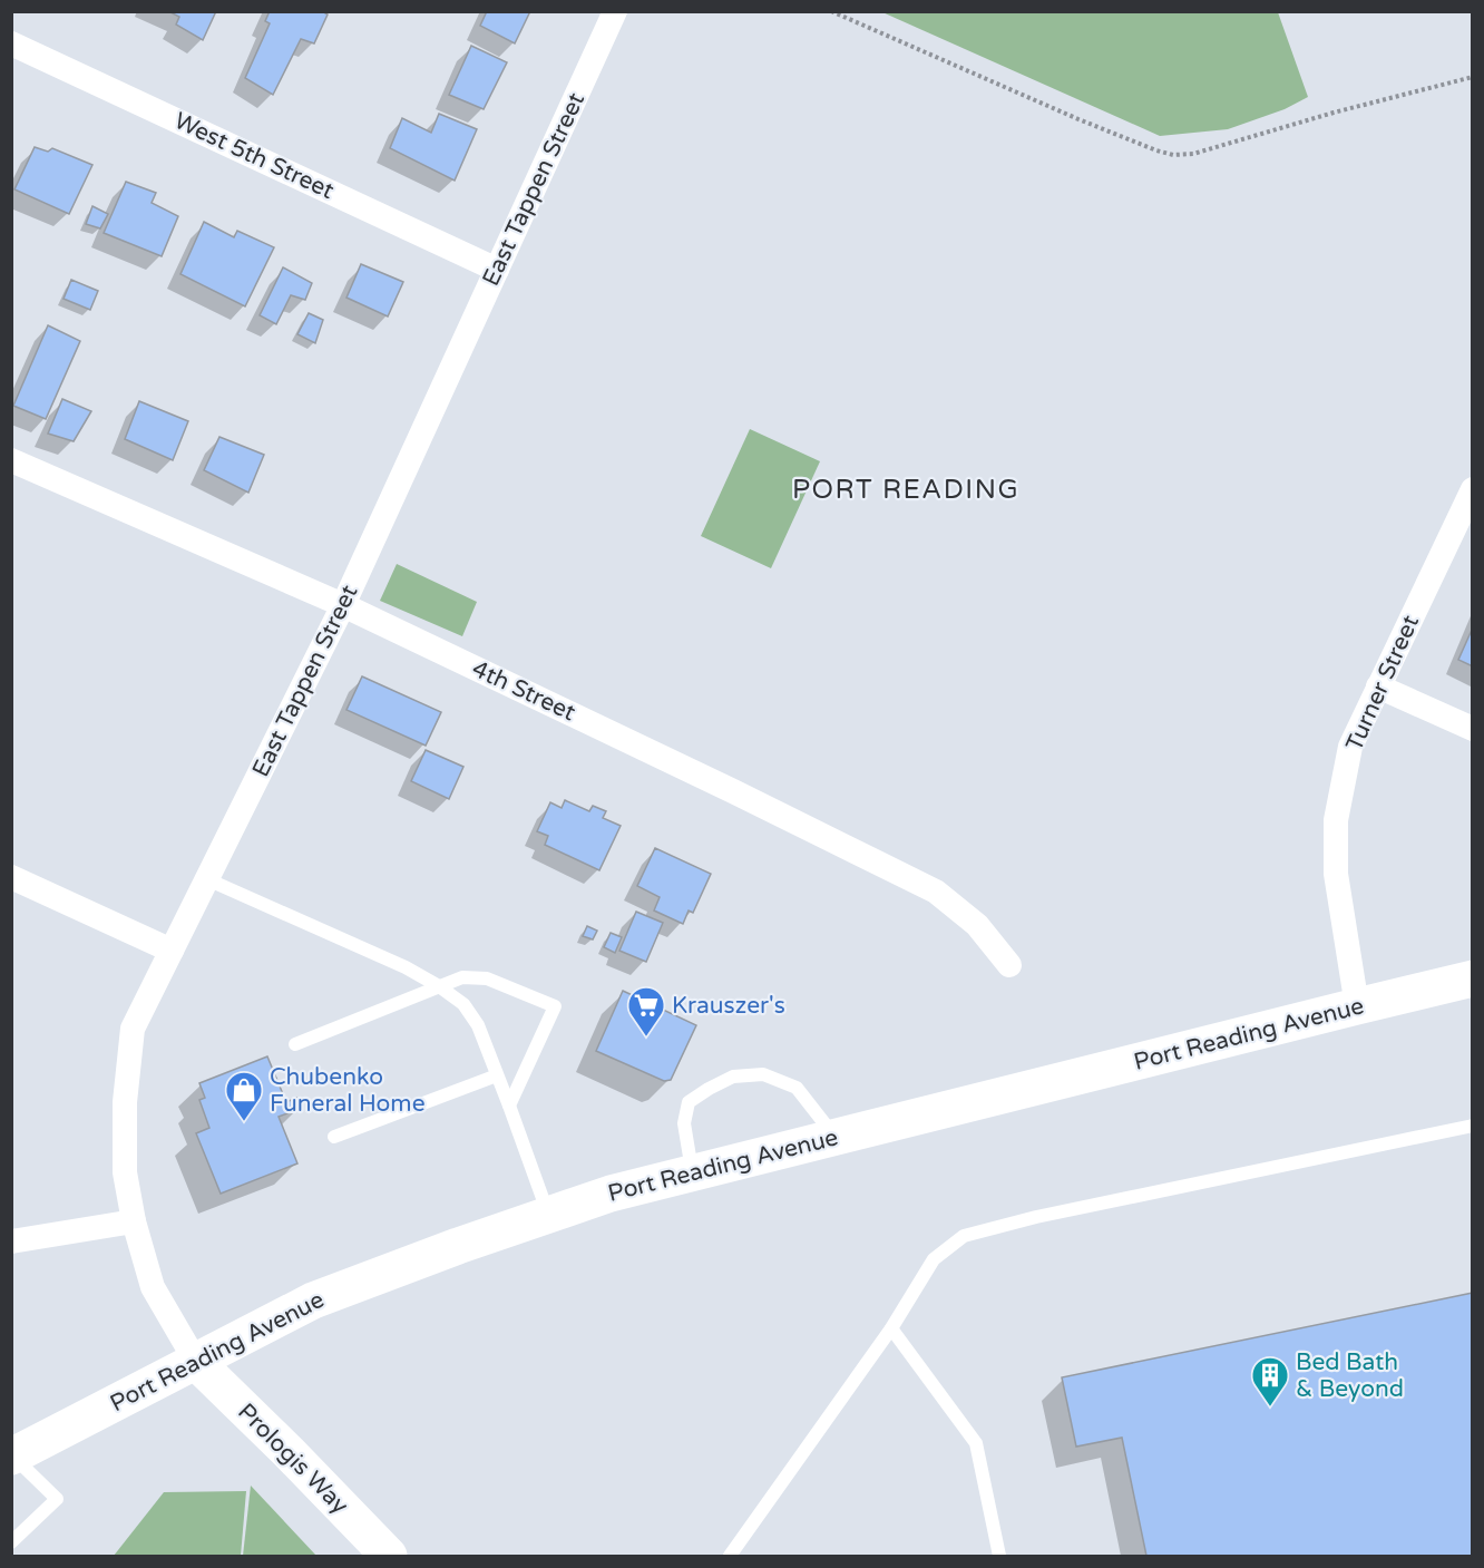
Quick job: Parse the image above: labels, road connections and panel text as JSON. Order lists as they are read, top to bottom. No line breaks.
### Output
{"streets":{"street":["West 5th Street","East Tappen Street","Turner Street","4th Street","Port Reading Avenue","Prologis Way"]},"crossings":[["West 5th Street","East Tappen Street"],["East Tappen Street","4th Street"],["East Tappen Street","Port Reading Avenue"],["East Tappen Street","Prologis Way"],["Turner Street","Port Reading Avenue"],["Port Reading Avenue","Prologis Way"]],"districts":["PORT READING"],"places":{"supermarket":["Krauszer's"],"shop":["Chubenko Funeral Home"],"building":["Bed Bath & Beyond"]}}
